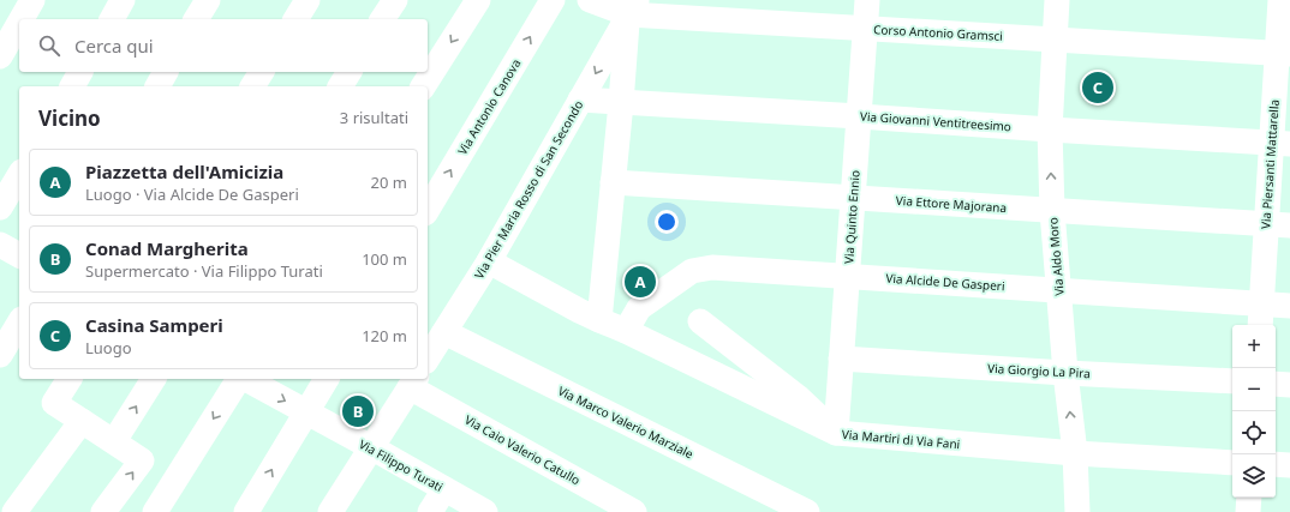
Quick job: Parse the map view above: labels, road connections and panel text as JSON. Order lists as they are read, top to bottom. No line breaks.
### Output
{"streets":{"street":["Corso Antonio Gramsci","Via Antonio Canova","Via Giovanni Ventitreesimo","Via Piersanti Mattarella","Via Pier Maria Rosso di San Secondo","Via Ettore Majorana","Via Quinto Ennio","Via Aldo Moro","Via Alcide De Gasperi","Via Giorgio La Pira","Via Marco Valerio Marziale","Via Martiri di Via Fani","Via Caio Valerio Catullo","Via Filippo Turati"]},"crossings":[["Corso Antonio Gramsci","Via Piersanti Mattarella"],["Corso Antonio Gramsci","Via Pier Maria Rosso di San Secondo"],["Corso Antonio Gramsci","Via Quinto Ennio"],["Corso Antonio Gramsci","Via Aldo Moro"],["Via Giovanni Ventitreesimo","Via Piersanti Mattarella"],["Via Giovanni Ventitreesimo","Via Pier Maria Rosso di San Secondo"],["Via Giovanni Ventitreesimo","Via Quinto Ennio"],["Via Giovanni Ventitreesimo","Via Aldo Moro"],["Via Piersanti Mattarella","Via Ettore Majorana"],["Via Piersanti Mattarella","Via Alcide De Gasperi"],["Via Pier Maria Rosso di San Secondo","Via Marco Valerio Marziale"],["Via Pier Maria Rosso di San Secondo","Via Martiri di Via Fani"],["Via Ettore Majorana","Via Quinto Ennio"],["Via Ettore Majorana","Via Aldo Moro"],["Via Quinto Ennio","Via Alcide De Gasperi"],["Via Quinto Ennio","Via Giorgio La Pira"],["Via Quinto Ennio","Via Martiri di Via Fani"],["Via Aldo Moro","Via Alcide De Gasperi"],["Via Aldo Moro","Via Giorgio La Pira"],["Via Aldo Moro","Via Martiri di Via Fani"],["Via Alcide De Gasperi","Via Martiri di Via Fani"]],"page":{"search":"Cerca qui","pins":["C","A","B"],"heading":["Vicino","3 risultati"],"list":[{"mark":"A","name":"Piazzetta dell'Amicizia","note":"Luogo · Via Alcide De Gasperi","value":"20 m"},{"mark":"B","name":"Conad Margherita","note":"Supermercato · Via Filippo Turati","value":"100 m"},{"mark":"C","name":"Casina Samperi","note":"Luogo","value":"120 m"}],"map_buttons":["+","−"]}}
